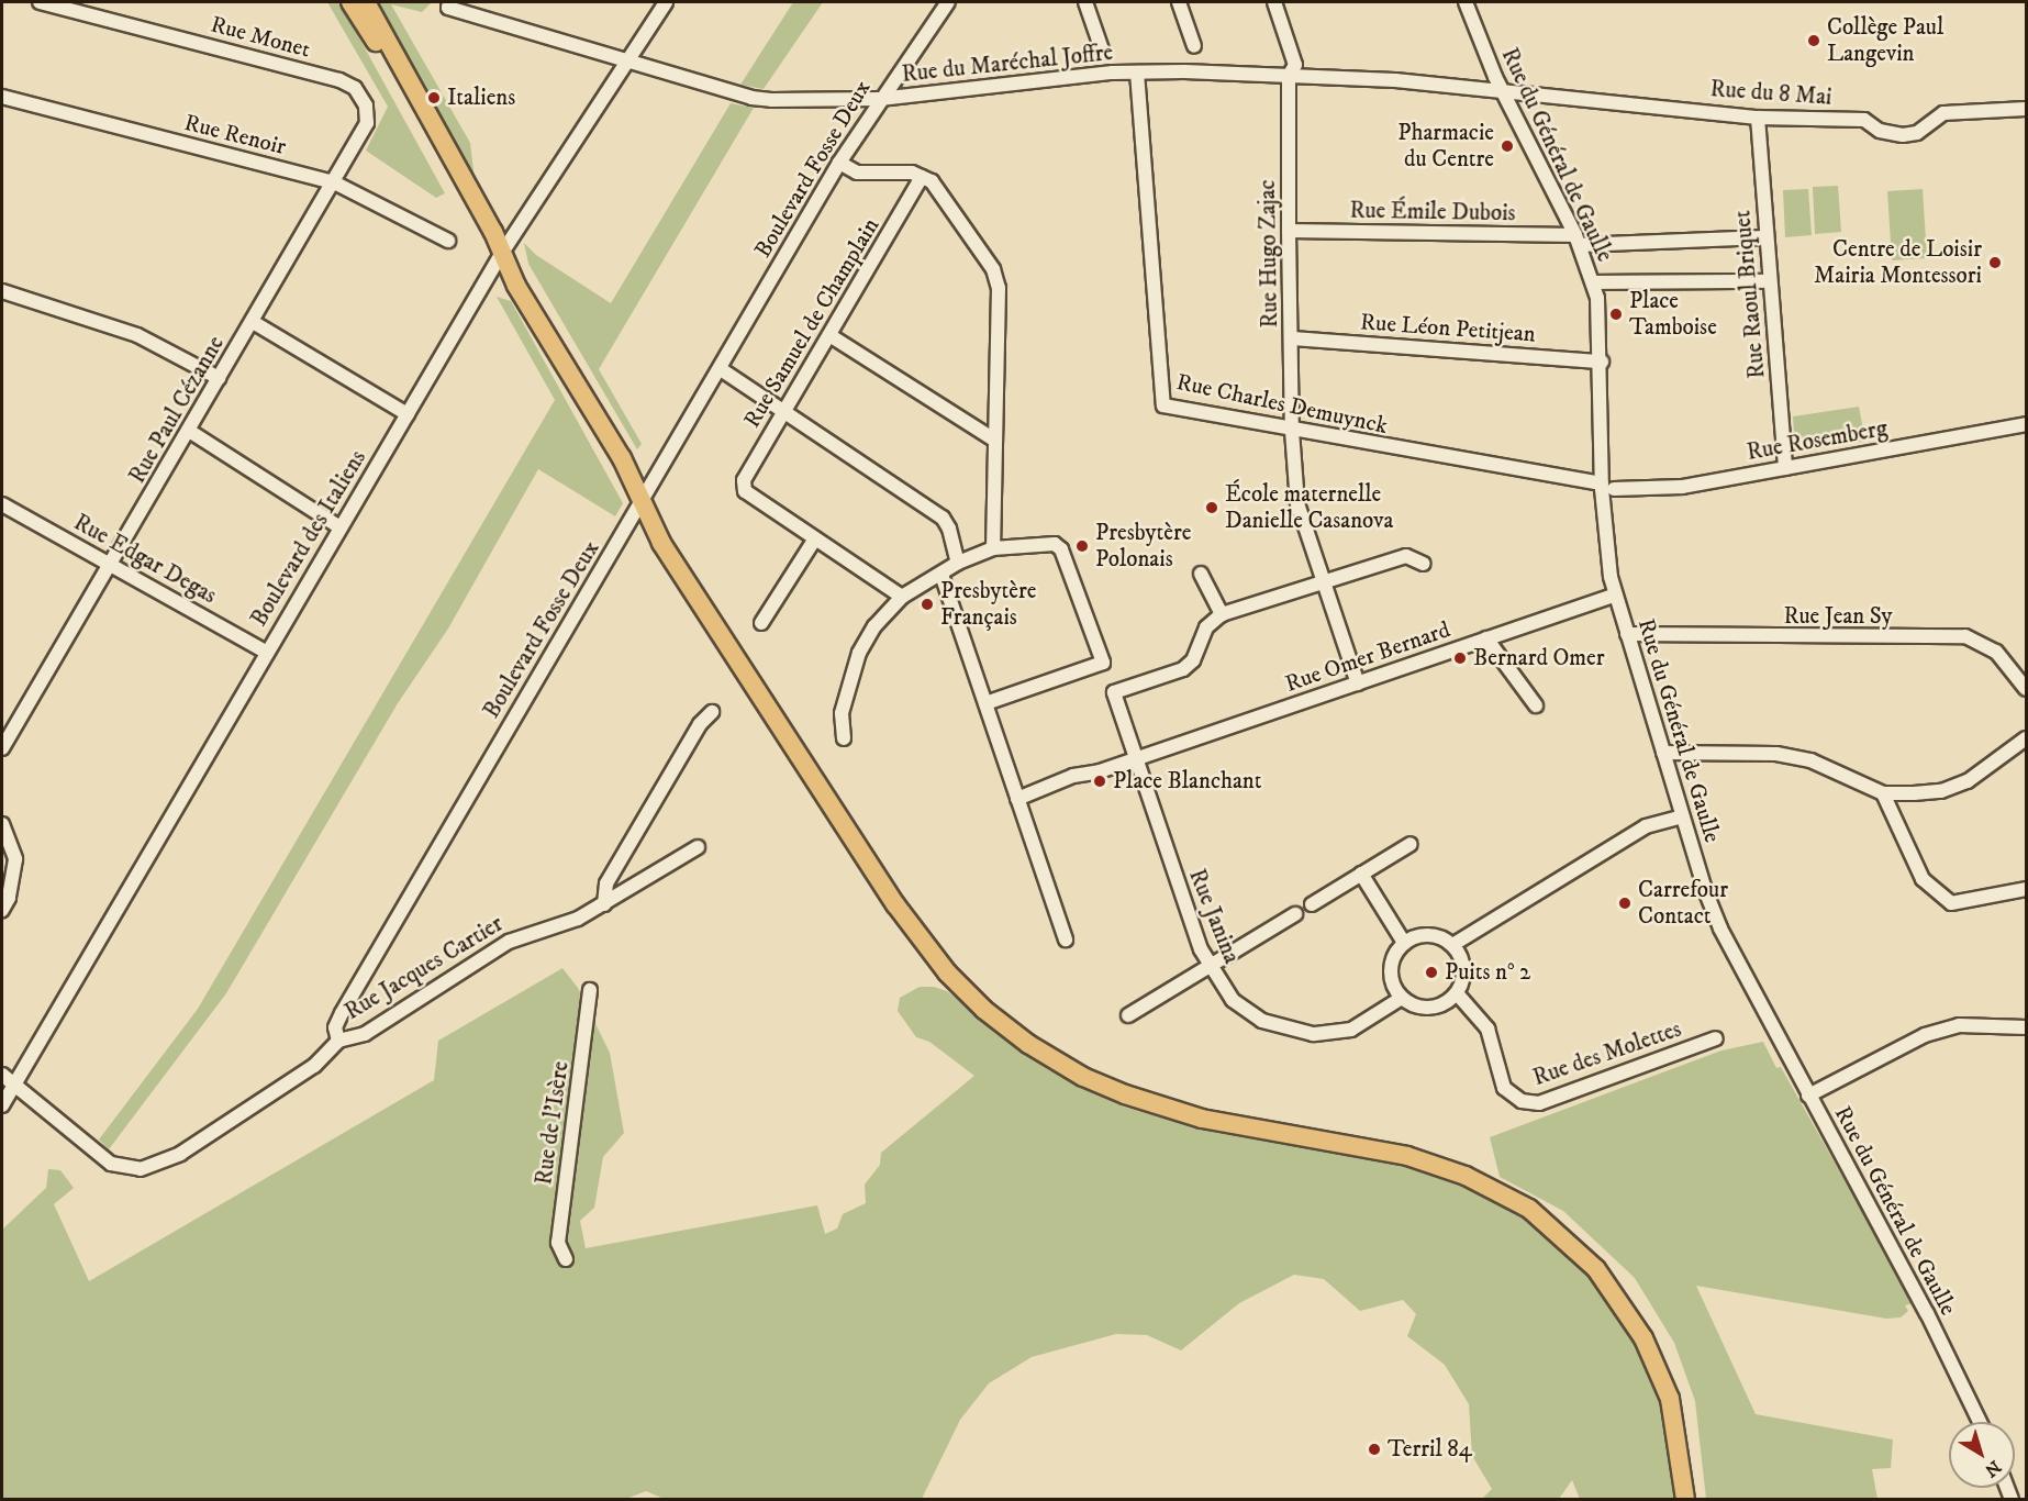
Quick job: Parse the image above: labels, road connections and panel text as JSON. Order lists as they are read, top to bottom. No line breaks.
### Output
{"streets":{"street":["Rue Monet","Rue du Maréchal Joffre","Rue du 8 Mai","Rue Renoir","Rue du Général de Gaulle","Boulevard Fosse Deux","Rue Émile Dubois","Rue Hugo Zajac","Rue Raoul Briquet","Rue Samuel de Champlain","Rue Léon Petitjean","Rue Charles Demuynck","Rue Paul Cézanne","Rue Rosemberg","Boulevard des Italiens","Rue Edgar Degas","Rue Jean Sy","Rue Omer Bernard","Rue Janina","Rue Jacques Cartier","Rue des Molettes","Rue de l'Isère"]},"crossings":[["Rue Monet","Rue Paul Cézanne"],["Rue du Maréchal Joffre","Rue du 8 Mai"],["Rue du Maréchal Joffre","Rue du Général de Gaulle"],["Rue du Maréchal Joffre","Boulevard Fosse Deux"],["Rue du Maréchal Joffre","Rue Hugo Zajac"],["Rue du Maréchal Joffre","Rue Charles Demuynck"],["Rue du Maréchal Joffre","Boulevard des Italiens"],["Rue du 8 Mai","Rue du Général de Gaulle"],["Rue du 8 Mai","Rue Raoul Briquet"],["Rue Renoir","Rue Paul Cézanne"],["Rue du Général de Gaulle","Rue Émile Dubois"],["Rue du Général de Gaulle","Rue Léon Petitjean"],["Rue du Général de Gaulle","Rue Charles Demuynck"],["Rue du Général de Gaulle","Rue Rosemberg"],["Rue du Général de Gaulle","Rue Jean Sy"],["Rue du Général de Gaulle","Rue Omer Bernard"],["Boulevard Fosse Deux","Rue Jacques Cartier"],["Rue Émile Dubois","Rue Hugo Zajac"],["Rue Hugo Zajac","Rue Léon Petitjean"],["Rue Hugo Zajac","Rue Charles Demuynck"],["Rue Hugo Zajac","Rue Omer Bernard"],["Rue Raoul Briquet","Rue Rosemberg"],["Rue Charles Demuynck","Rue Rosemberg"],["Rue Paul Cézanne","Rue Edgar Degas"],["Boulevard des Italiens","Rue Edgar Degas"],["Rue Omer Bernard","Rue Janina"],["Rue Janina","Rue des Molettes"]],"places":["Collège Paul Langevin","Italiens","Pharmacie du Centre","Centre de Loisir Mairia Montessori","Place Tamboise","École maternelle Danielle Casanova","Presbytère Polonais","Presbytère Français","Bernard Omer","Place Blanchant","Carrefour Contact","Puits n° 2","Terril 84"],"north":"bottom right"}
